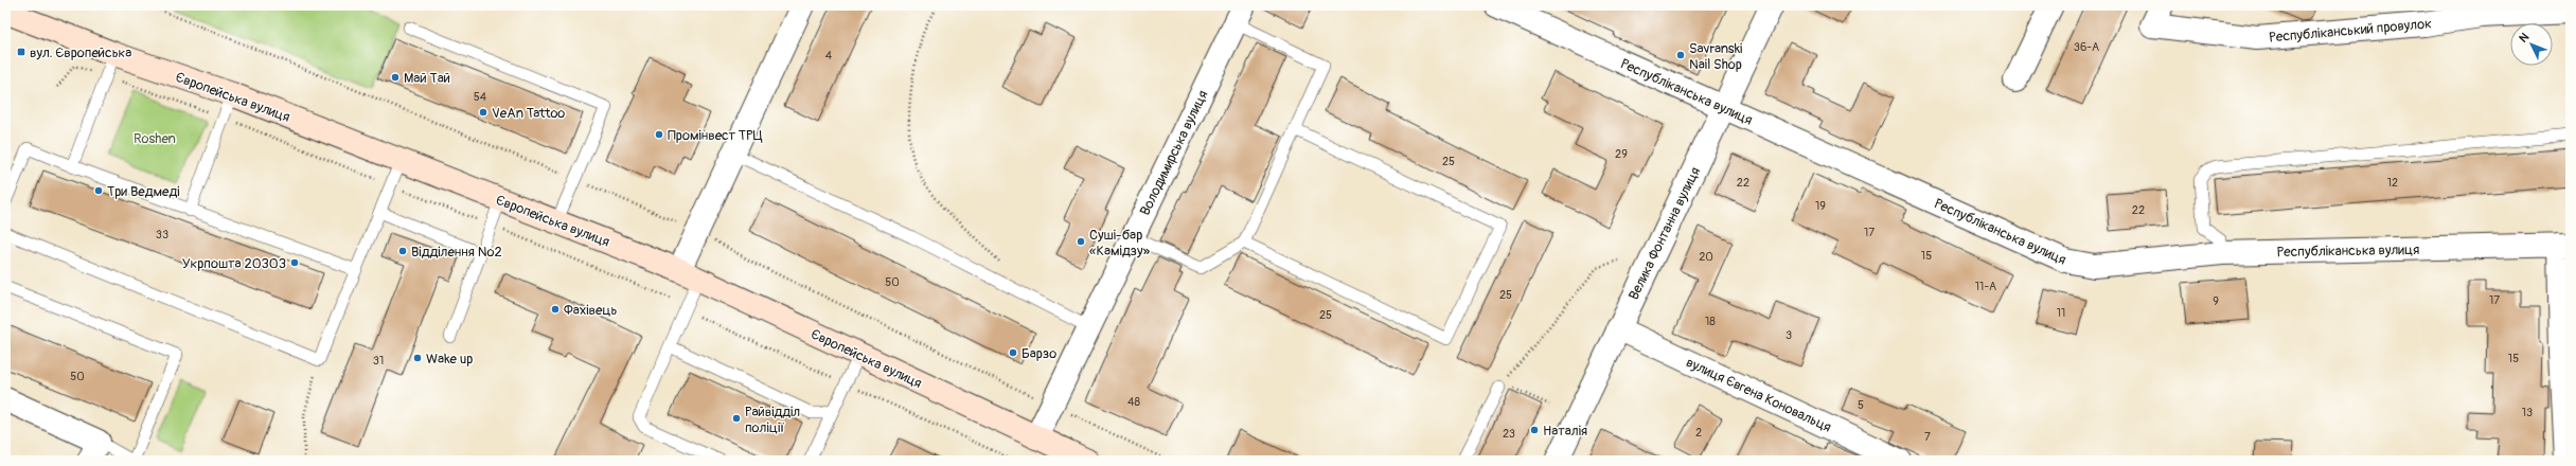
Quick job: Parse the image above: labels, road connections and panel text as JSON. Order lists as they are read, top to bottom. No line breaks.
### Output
{"streets":{"main road":["Європейська вулиця"],"street":["Республіканський провулок","Республіканська вулиця","Володимирська вулиця","Велика Фонтанна вулиця","вулиця Євгена Коновальця"]},"crossings":[["Республіканська вулиця","Велика Фонтанна вулиця"],["Європейська вулиця","Володимирська вулиця"],["Велика Фонтанна вулиця","вулиця Євгена Коновальця"]],"parks":["Roshen"],"places":{"transit":["вул. Європейська"],"other":["Savranski Nail Shop","Май Тай","VeAn Tattoo","Промінвест ТРЦ","Три Ведмеді","Суші-бар «Камідзу»","Відділення №2","Укрпошта 20303","Фахівець","Барзо","Wake up","Райвідділ поліції","Наталія"]},"house_numbers":["36-А","4","54","29","25","22","12","19","22","17","33","15","20","50","11-А","25","17","9","11","25","18","3","15","31","50","48","5","13","2","23","7"],"north":"top left"}
